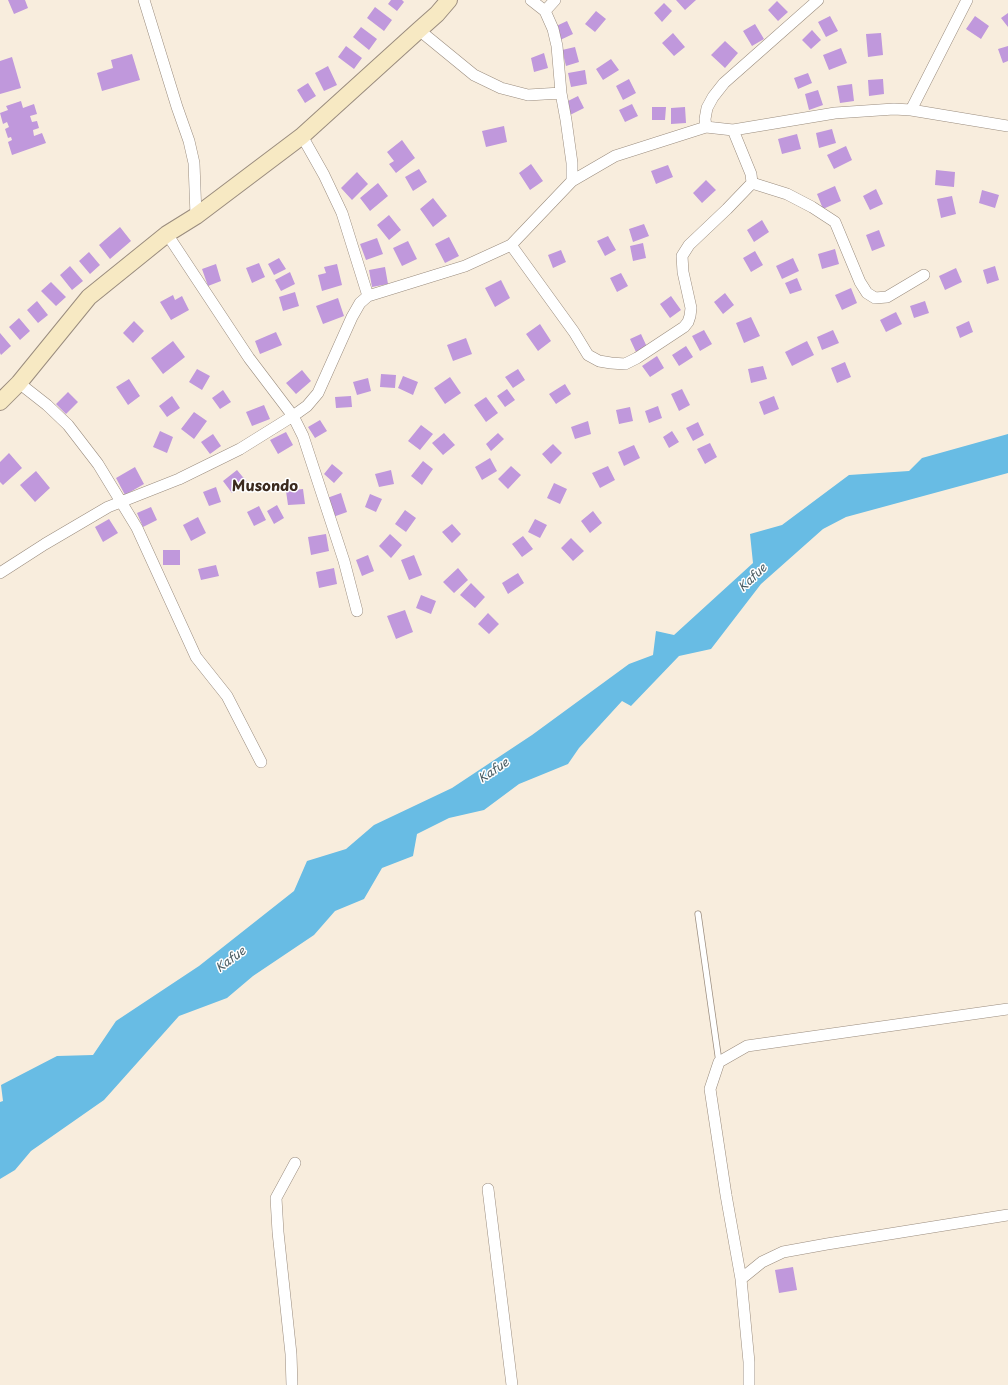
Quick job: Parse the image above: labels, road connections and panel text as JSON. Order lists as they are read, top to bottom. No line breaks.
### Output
{"districts":["Musondo"],"water":["Kafue"]}
